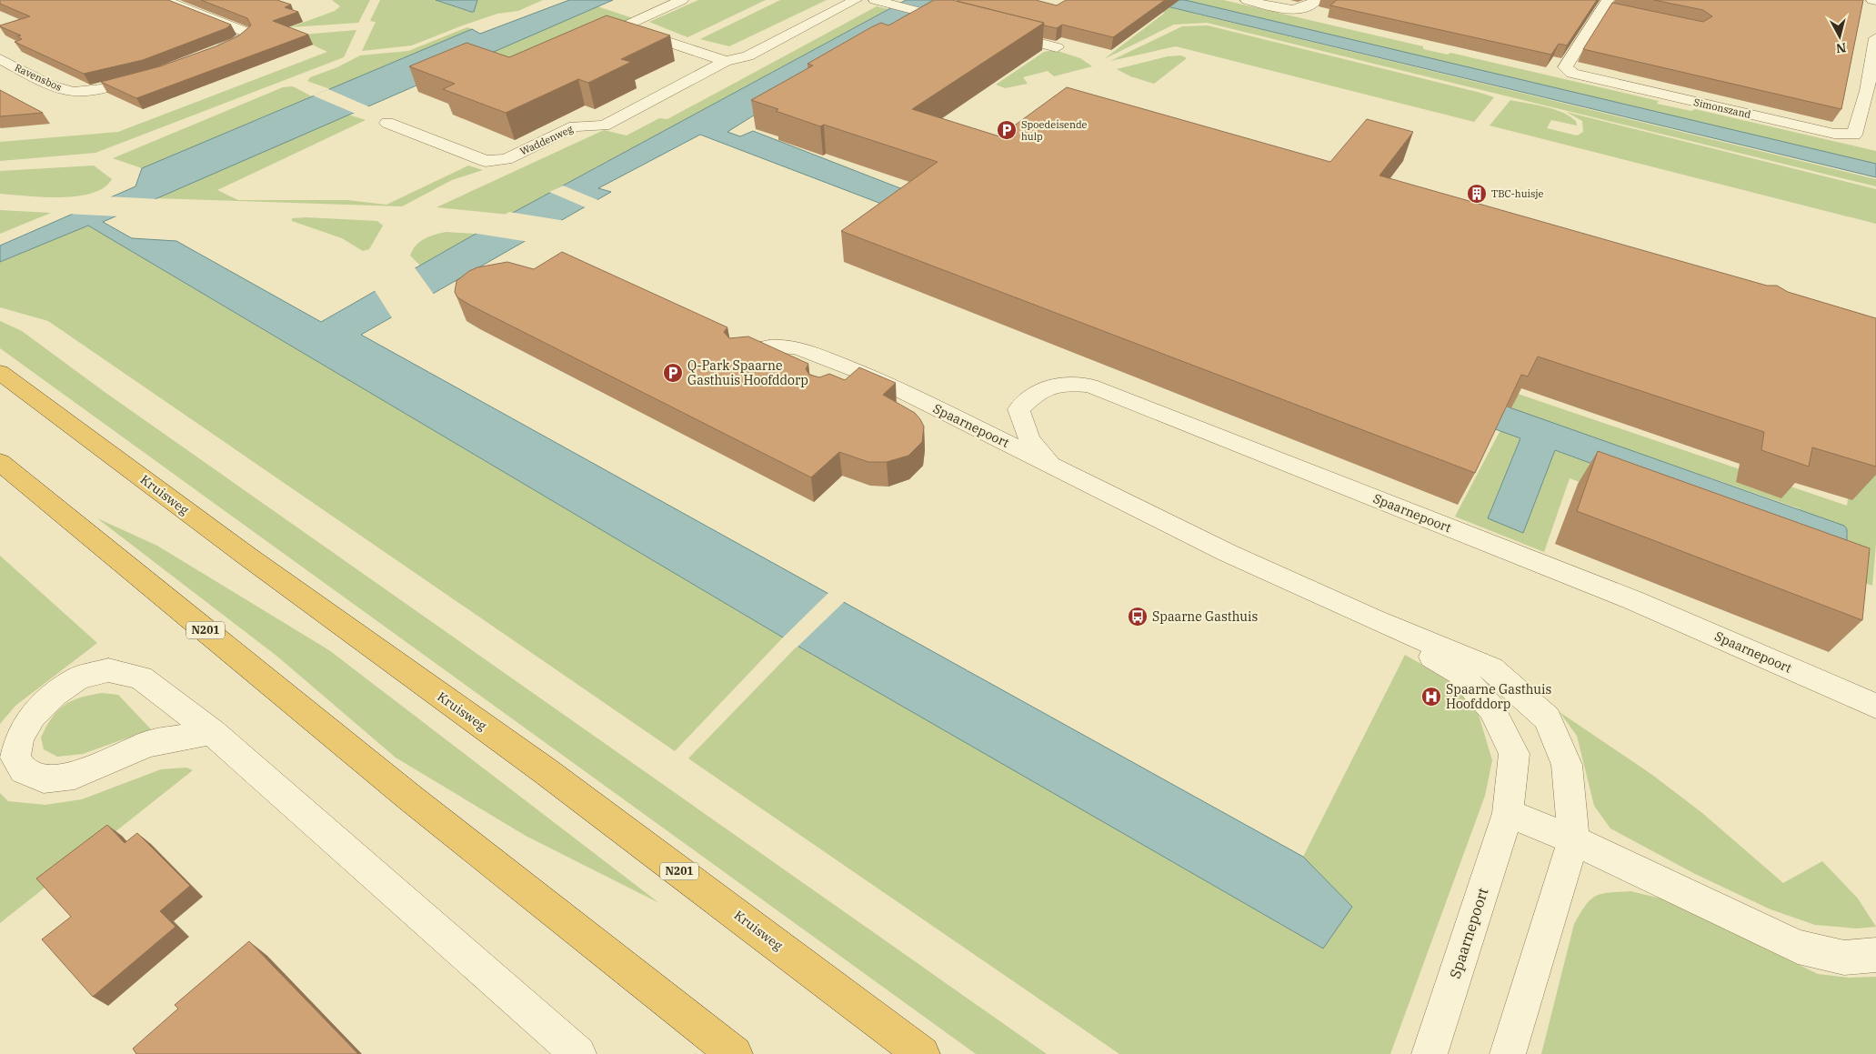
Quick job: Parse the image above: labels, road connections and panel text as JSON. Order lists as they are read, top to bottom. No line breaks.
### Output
{"streets":{"highway":["Kruisweg","N201"],"street":["Ravensbos","Simonszand","Waddenweg","Spaarnepoort"]},"places":{"parking":["Spoedeisende hulp","Q-Park Spaarne Gasthuis Hoofddorp"],"building":["TBC-huisje"],"bus stop":["Spaarne Gasthuis"],"hospital":["Spaarne Gasthuis Hoofddorp"]},"north":"bottom"}
